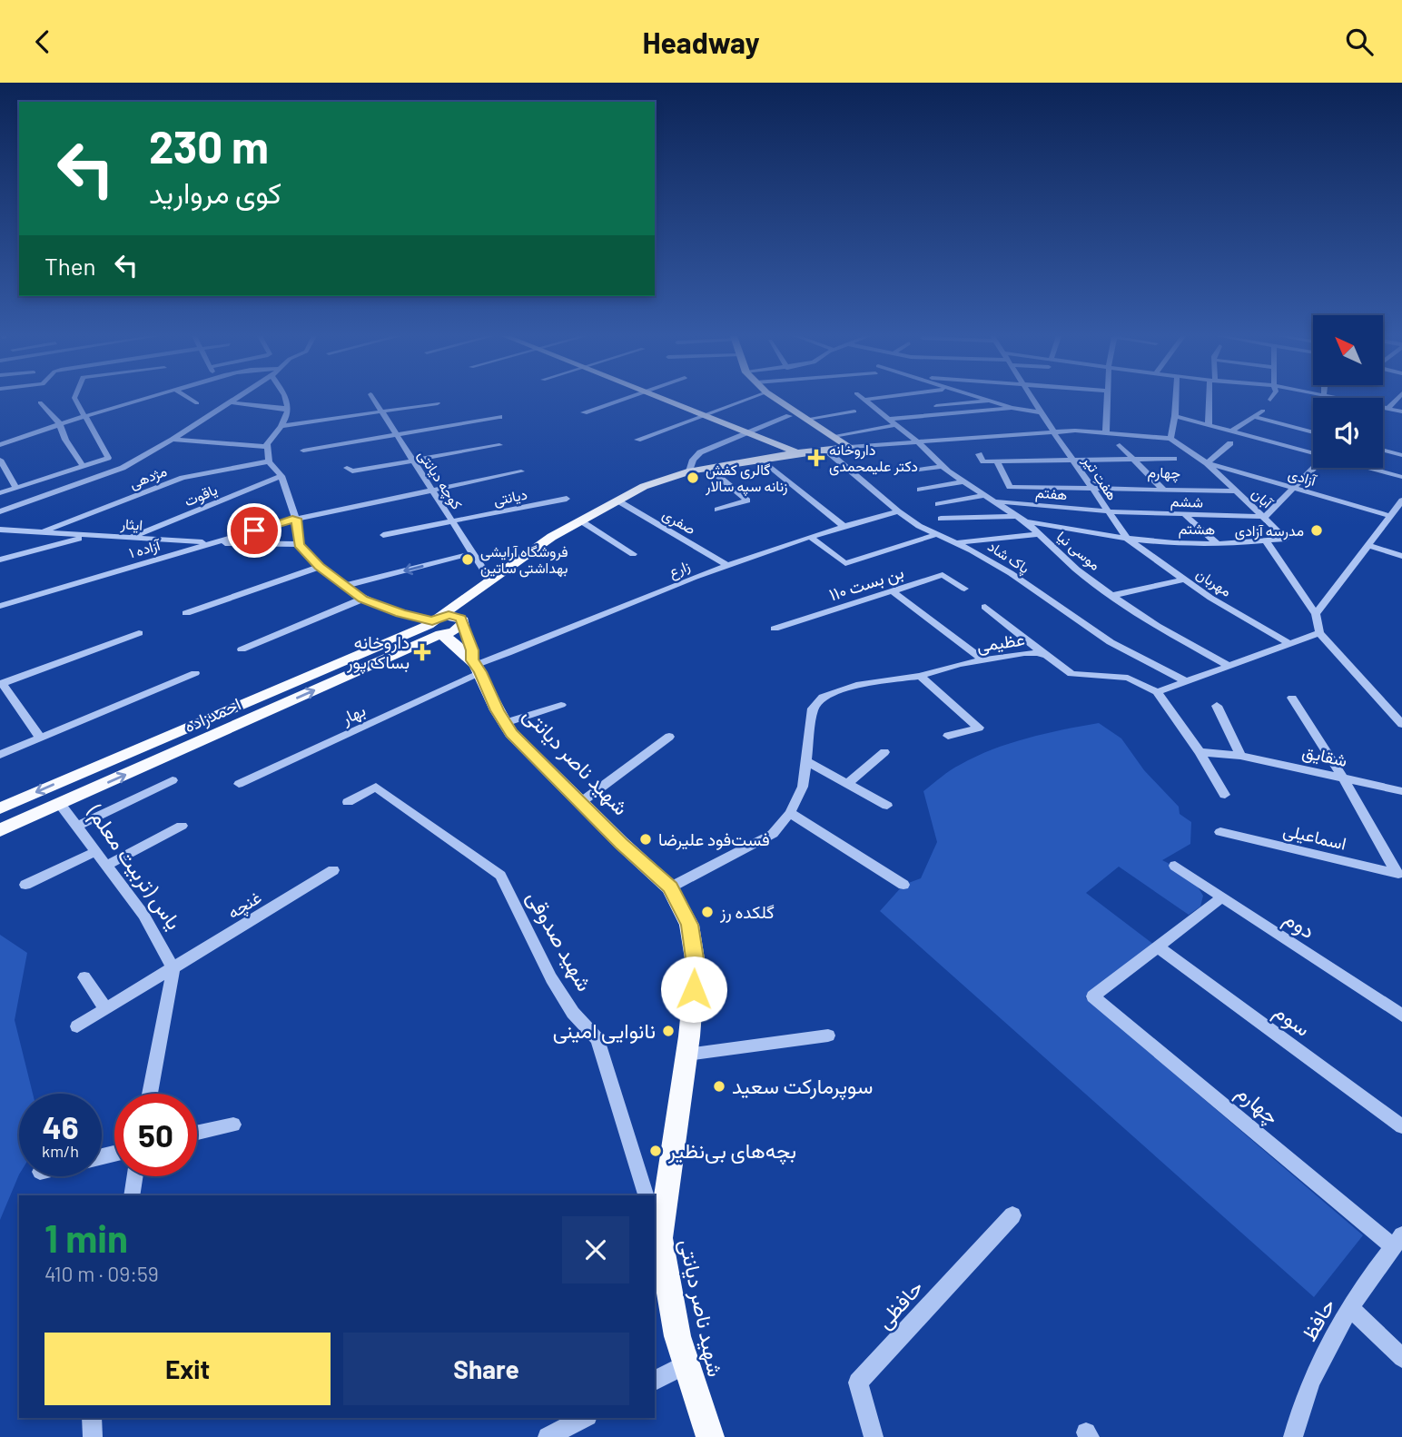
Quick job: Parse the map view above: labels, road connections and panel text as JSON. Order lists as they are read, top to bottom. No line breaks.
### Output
{"streets":{"main road":["احمدزاده","شهید ناصر دیانتی"],"street":["چهارم","مژدهی","آزادی","هفتِ تیر","کوچه دیانتی","هفتم","یاقوت","دیانتی","آبان","ششم","صفری","ایثار","هشتم","آزاده ۱","موسی نیا","پاک شاد","زارع","مهربان","بن بست ۱۱۰","عظیمی","بهار","شقایق","اسماعیلی","یاس (تربیت معلم)","غنچه","دوم","شهید صدوقی","سوم","حافظی","حافظ"]},"crossings":[["چهارم","هفتِ تیر"],["چهارم","آبان"],["چهارم","سوم"],["چهارم","حافظ"],["مژدهی","ایثار"],["آزادی","آبان"],["هفتِ تیر","هفتم"],["هفتِ تیر","ششم"],["هفتِ تیر","هشتم"],["هفتِ تیر","مهربان"],["کوچه دیانتی","دیانتی"],["کوچه دیانتی","آزاده ۱"],["هفتم","ششم"],["هفتم","موسی نیا"],["یاقوت","ایثار"],["آبان","ششم"],["آبان","هشتم"],["صفری","زارع"],["ایثار","آزاده ۱"],["هشتم","مهربان"],["پاک شاد","زارع"],["زارع","بهار"],["زارع","شهید ناصر دیانتی"],["بهار","شهید ناصر دیانتی"],["احمدزاده","شهید ناصر دیانتی"],["احمدزاده","یاس (تربیت معلم)"],["یاس (تربیت معلم)","غنچه"]],"places":{"health":["داروخانه دکتر علیمحمدی","داروخانه بساک پور"],"other":["گالری کفش زنانه سپه سالار","مدرسه آزادی","فروشگاه آرایشی بهداشتی ساتین","فست‌فود علیرضا","گلکده رز","نانوایی امینی","سوپرمارکت سعید","بچه‌های بی‌نظیر"]},"north":"top left","page":{"header":"Headway","turn":["230 m","کوی مروارید"],"then":"Then","speed":"46 km/h","limit":"50","heading":["1 min","410 m · 09:59"],"buttons":["Exit","Share"]}}
